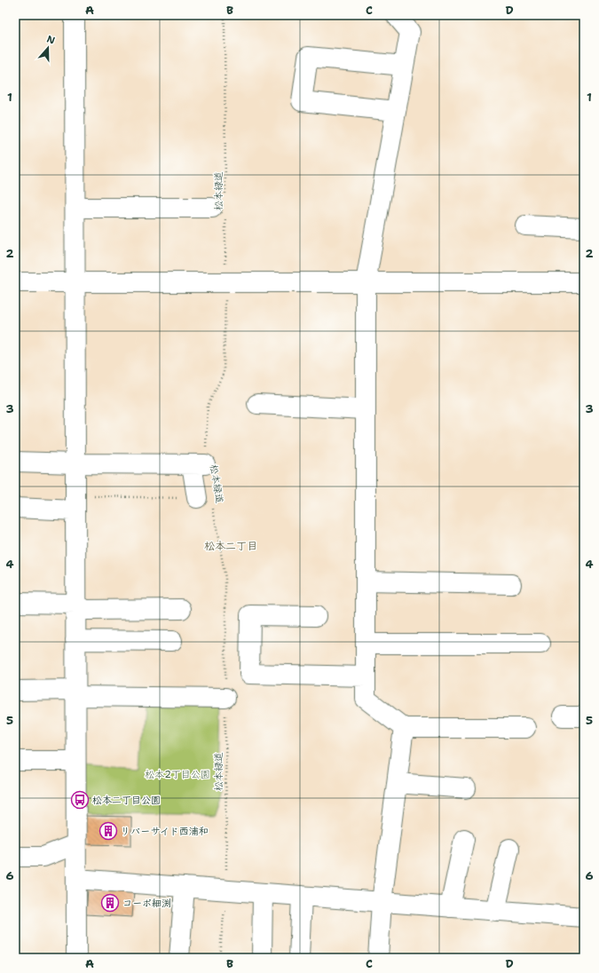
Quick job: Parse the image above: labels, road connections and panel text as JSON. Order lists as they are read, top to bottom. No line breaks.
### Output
{"streets":{"path":["松本緑道"]},"districts":["松本二丁目"],"parks":["松本2丁目公園"],"places":{"bus stop":["松本二丁目公園"],"building":["リバーサイド西浦和","コーポ細渕"]},"north":"top","grid":{"columns":["A","B","C","D"],"rows":["1","2","3","4","5","6"]}}
